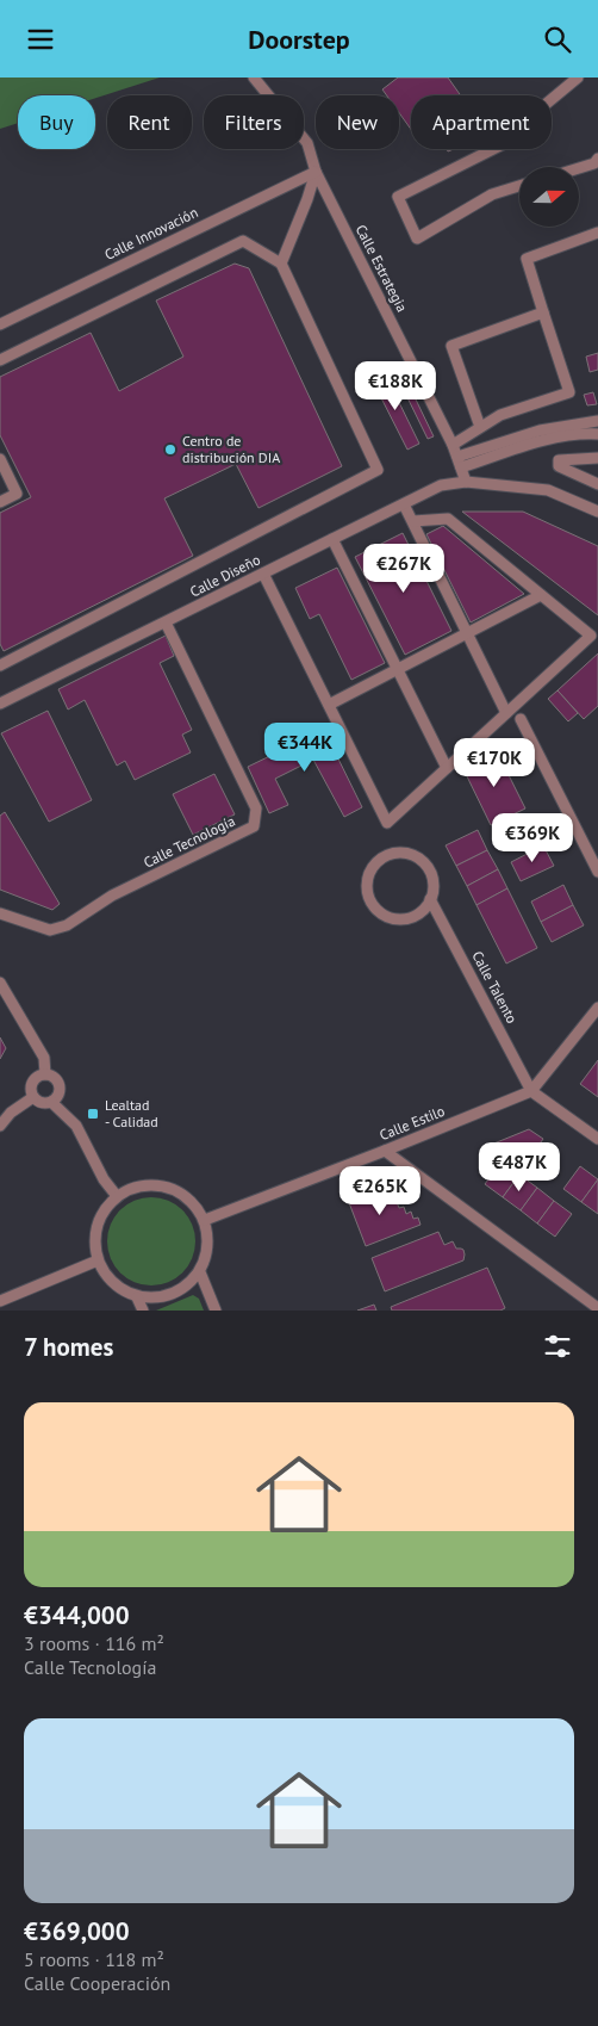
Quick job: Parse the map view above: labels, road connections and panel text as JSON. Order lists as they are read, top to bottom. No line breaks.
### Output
{"streets":{"street":["Calle Innovación","Calle Estrategia","Calle Diseño","Calle Tecnología","Calle Talento","Calle Estilo"]},"crossings":[["Calle Innovación","Calle Estrategia"],["Calle Estrategia","Calle Diseño"],["Calle Diseño","Calle Tecnología"],["Calle Talento","Calle Estilo"]],"places":{"other":["Centro de distribución DIA"],"transit":["Lealtad - Calidad"]},"north":"right","page":{"header":"Doorstep","chip":["Buy","Rent","Filters","New","Apartment"],"price":["€188K","€267K","€344K","€170K","€369K","€487K","€265K"],"heading":"7 homes","list":[{"name":"€344,000","note":"3 rooms · 116 m² · Calle Tecnología"},{"name":"€369,000","note":"5 rooms · 118 m² · Calle Cooperación"}]}}
